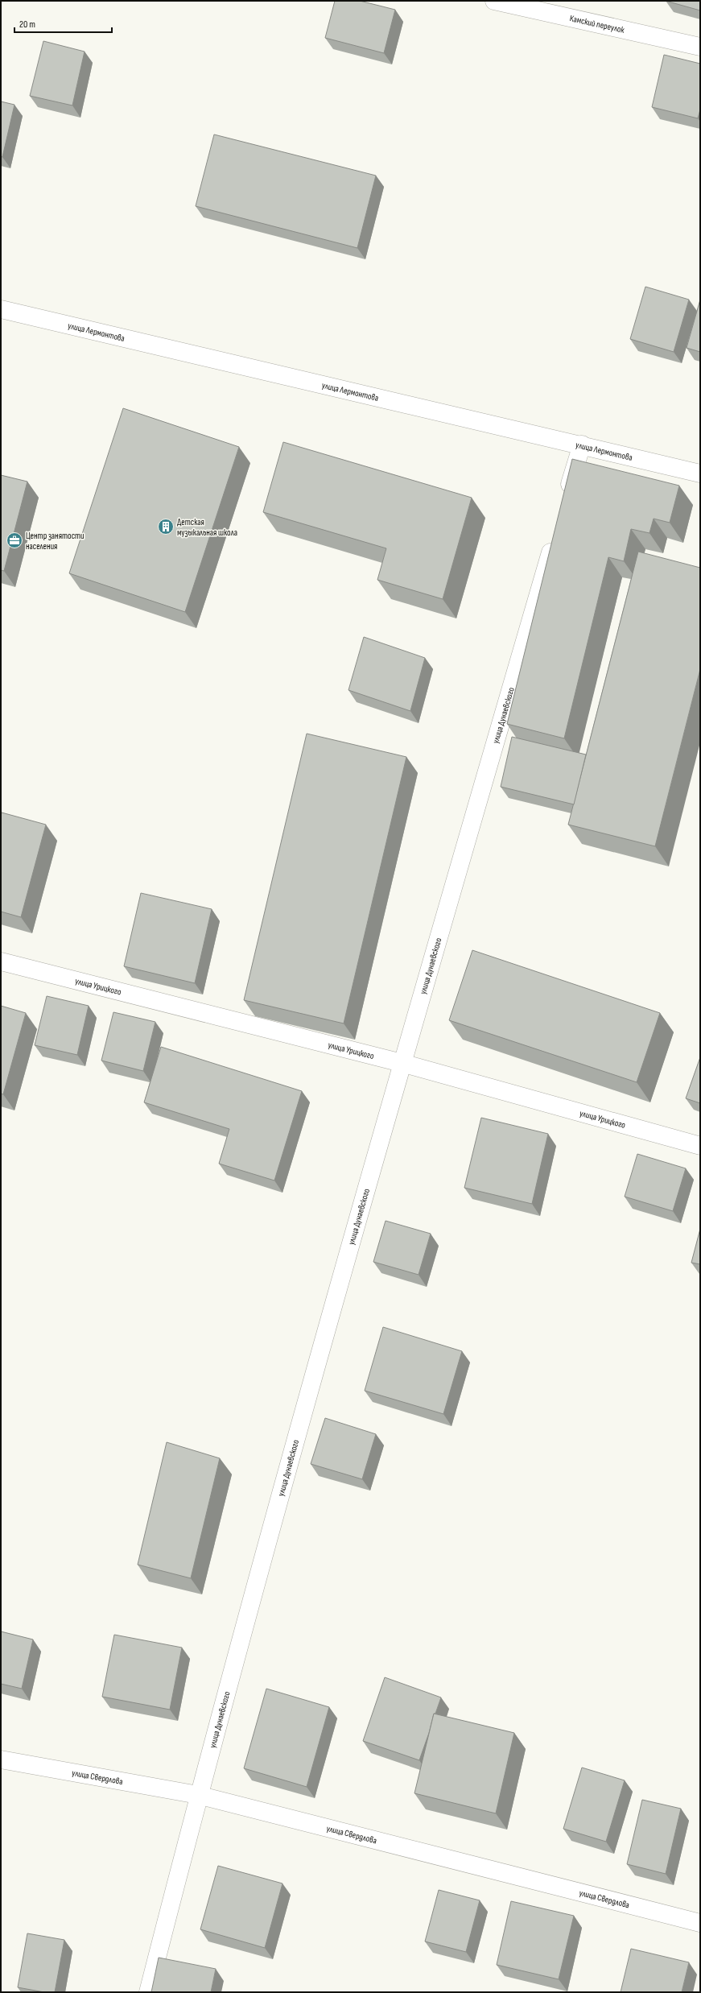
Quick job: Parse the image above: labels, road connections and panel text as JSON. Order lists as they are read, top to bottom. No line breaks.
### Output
{"streets":{"street":["Камский переулок","улица Лермонтова","улица Дунаевского","улица Урицкого","улица Свердлова"]},"crossings":[["улица Дунаевского","улица Урицкого"],["улица Дунаевского","улица Свердлова"]],"places":{"building":["Детская музыкальная школа"],"office":["Центр занятости населения"]},"scale_bar":"20 m"}
